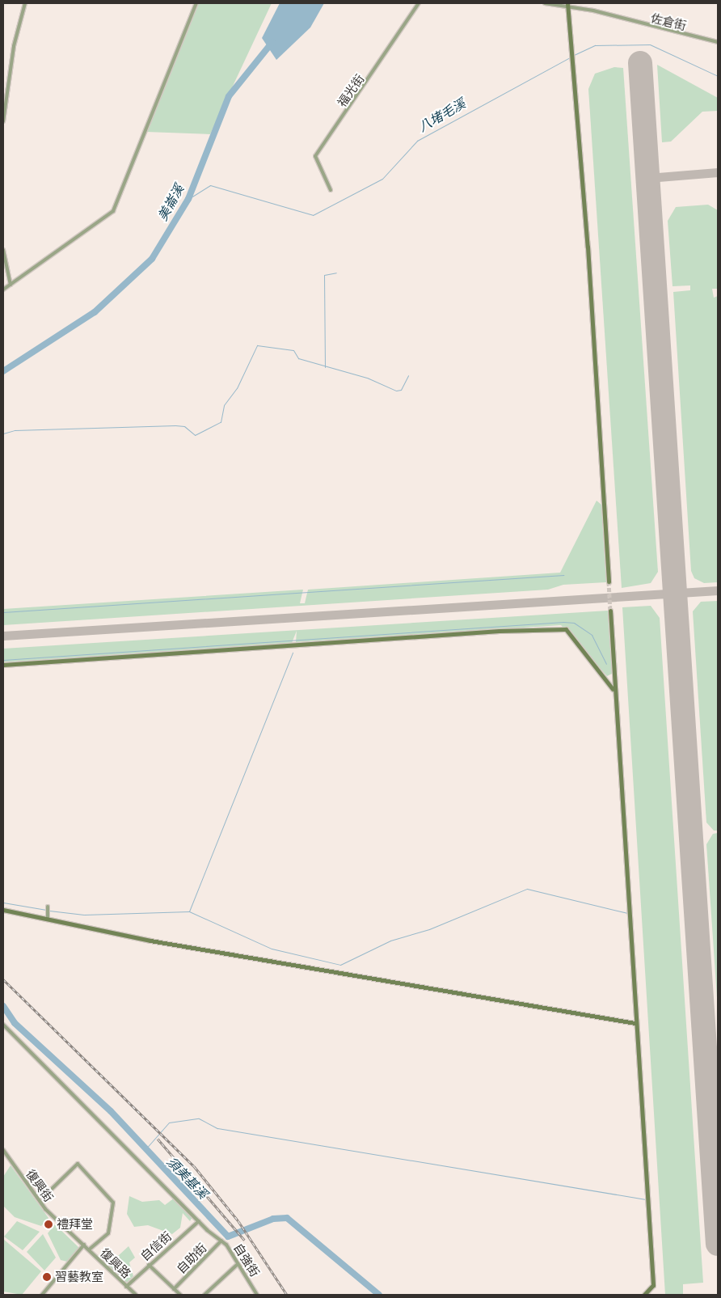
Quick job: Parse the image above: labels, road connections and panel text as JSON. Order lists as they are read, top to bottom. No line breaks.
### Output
{"streets":{"street":["佐倉街","福光街","復興街","自信街","自助街","自強街","復興路"]},"crossings":[["復興街","復興路"],["自信街","自強街"],["自信街","復興路"],["自助街","自強街"]],"water":["八堵毛溪","美崙溪","須美基溪"],"places":["禮拜堂","習藝教室"]}
